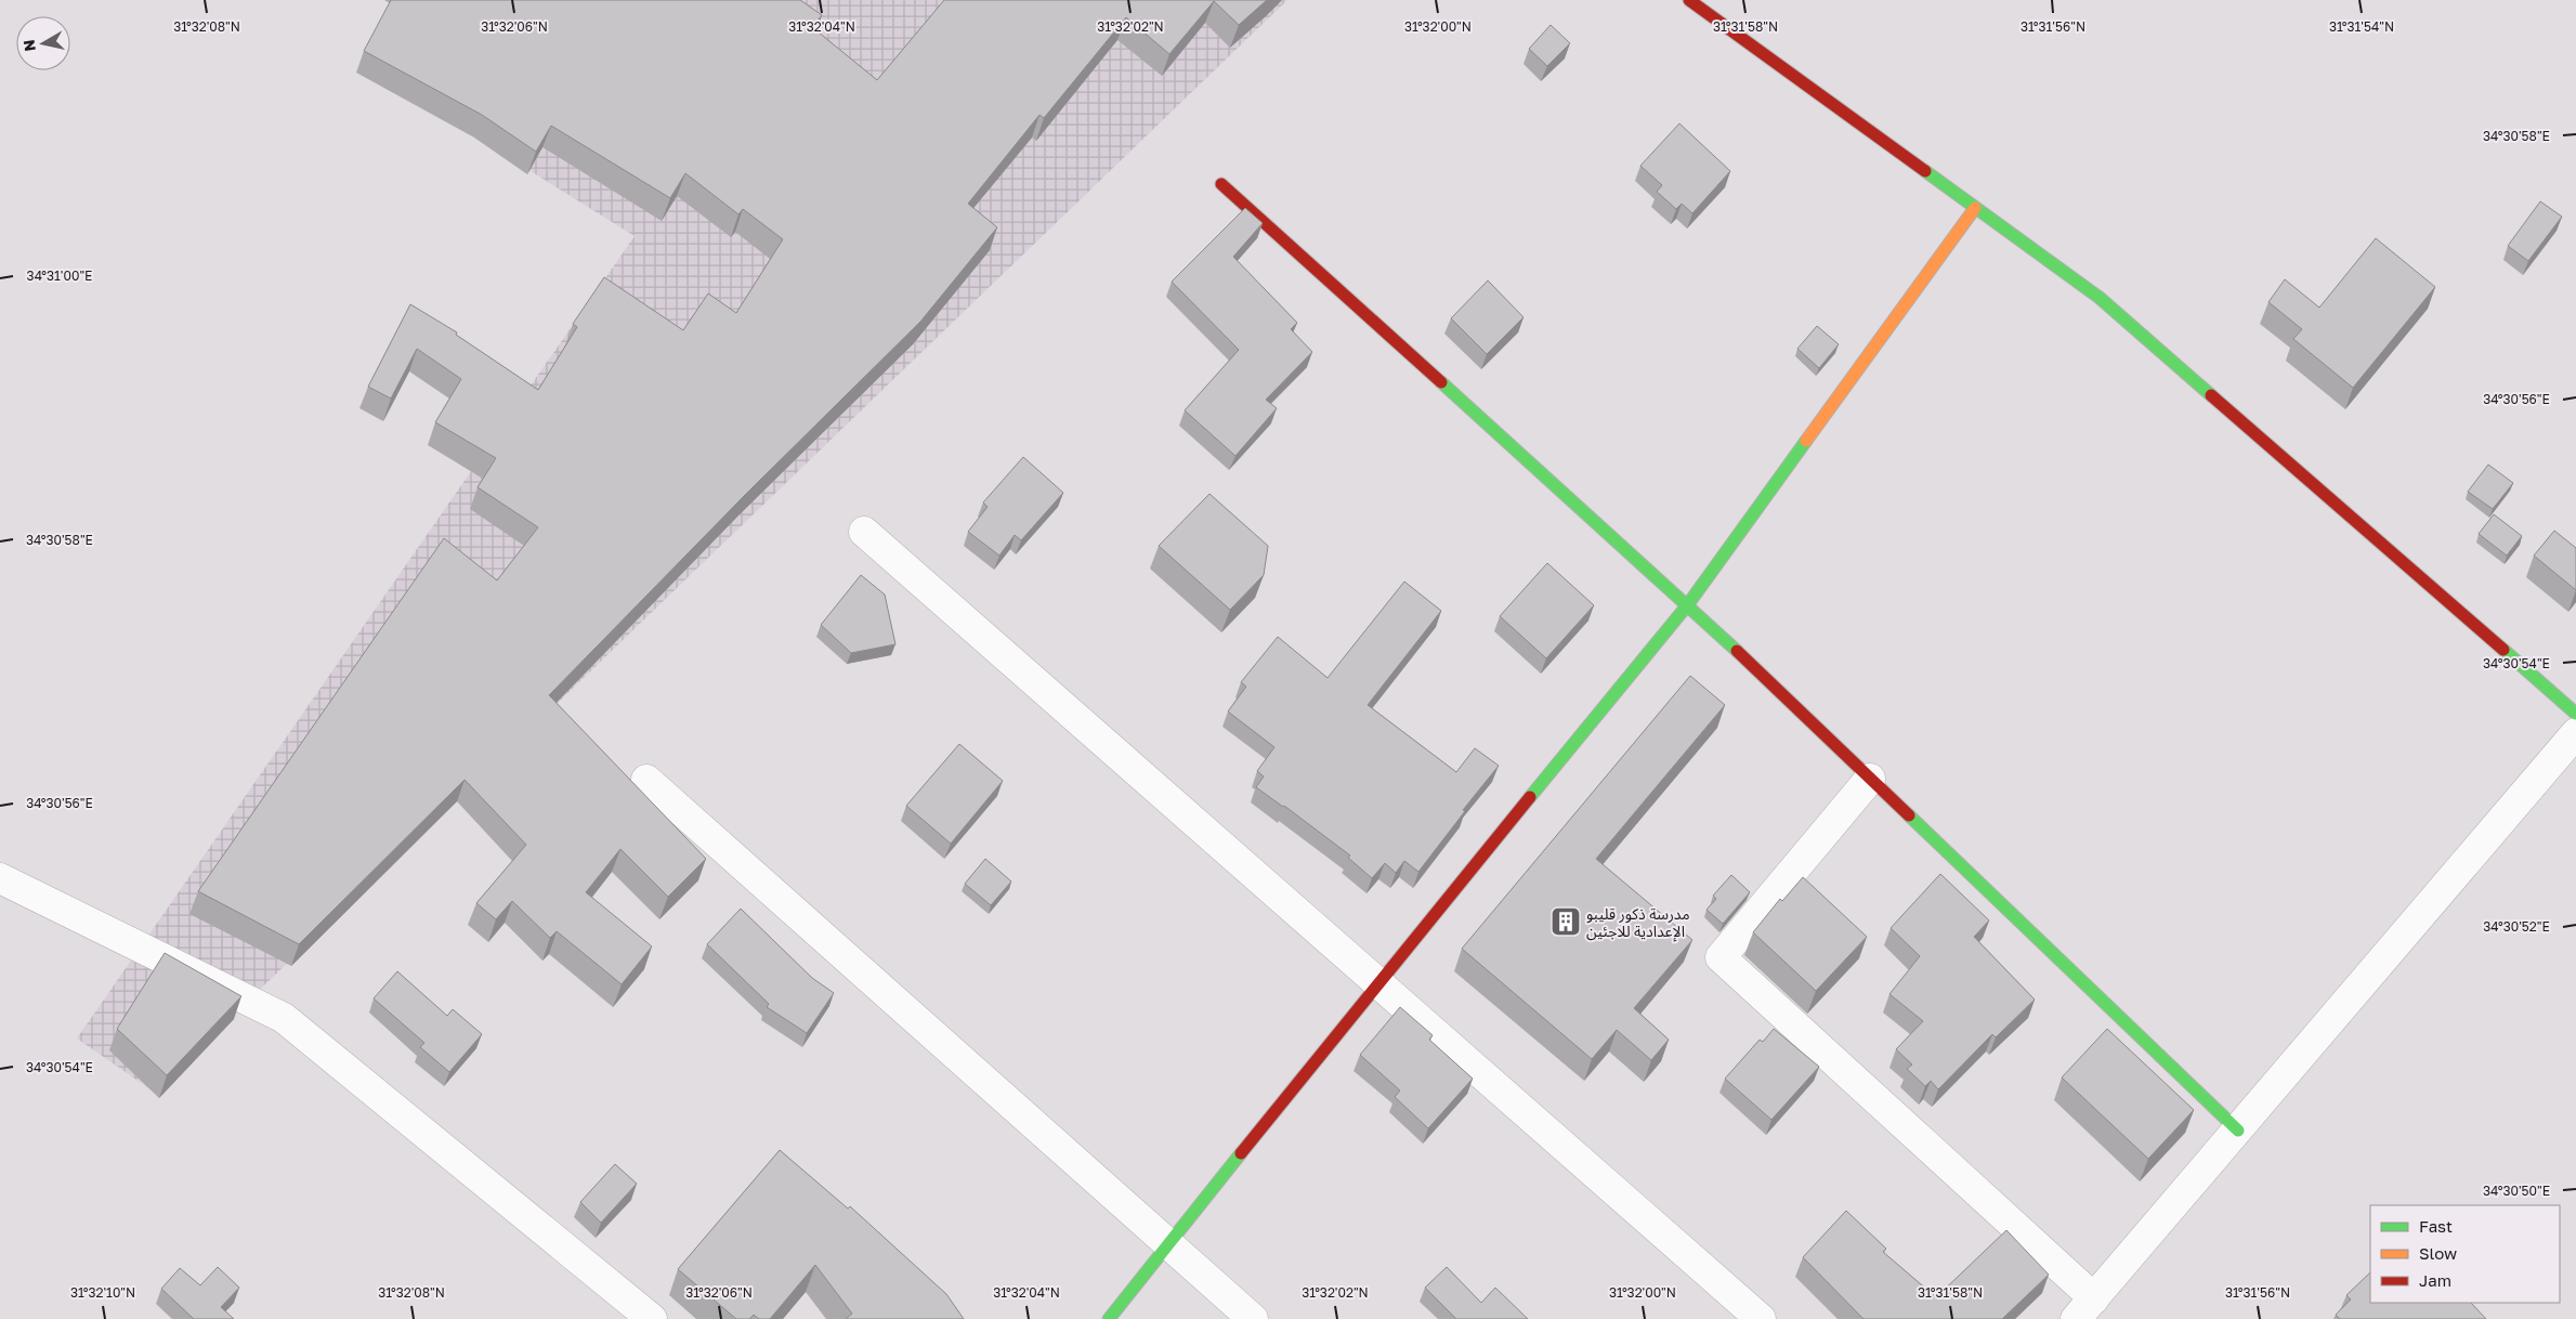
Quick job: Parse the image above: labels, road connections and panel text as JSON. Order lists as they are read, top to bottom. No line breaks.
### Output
{"places":{"building":["مدرسة ذكور قليبو الإعدادية للاجئين"]},"legend":["Fast","Slow","Jam"],"north":"left","coordinates":["31°32'08\"N","31°32'06\"N","31°32'04\"N","31°32'02\"N","31°32'00\"N","31°31'58\"N","31°31'56\"N","31°31'54\"N","34°30'58\"E","34°31'00\"E","34°30'56\"E","34°30'54\"E","34°30'52\"E","34°30'50\"E","31°32'10\"N"]}
